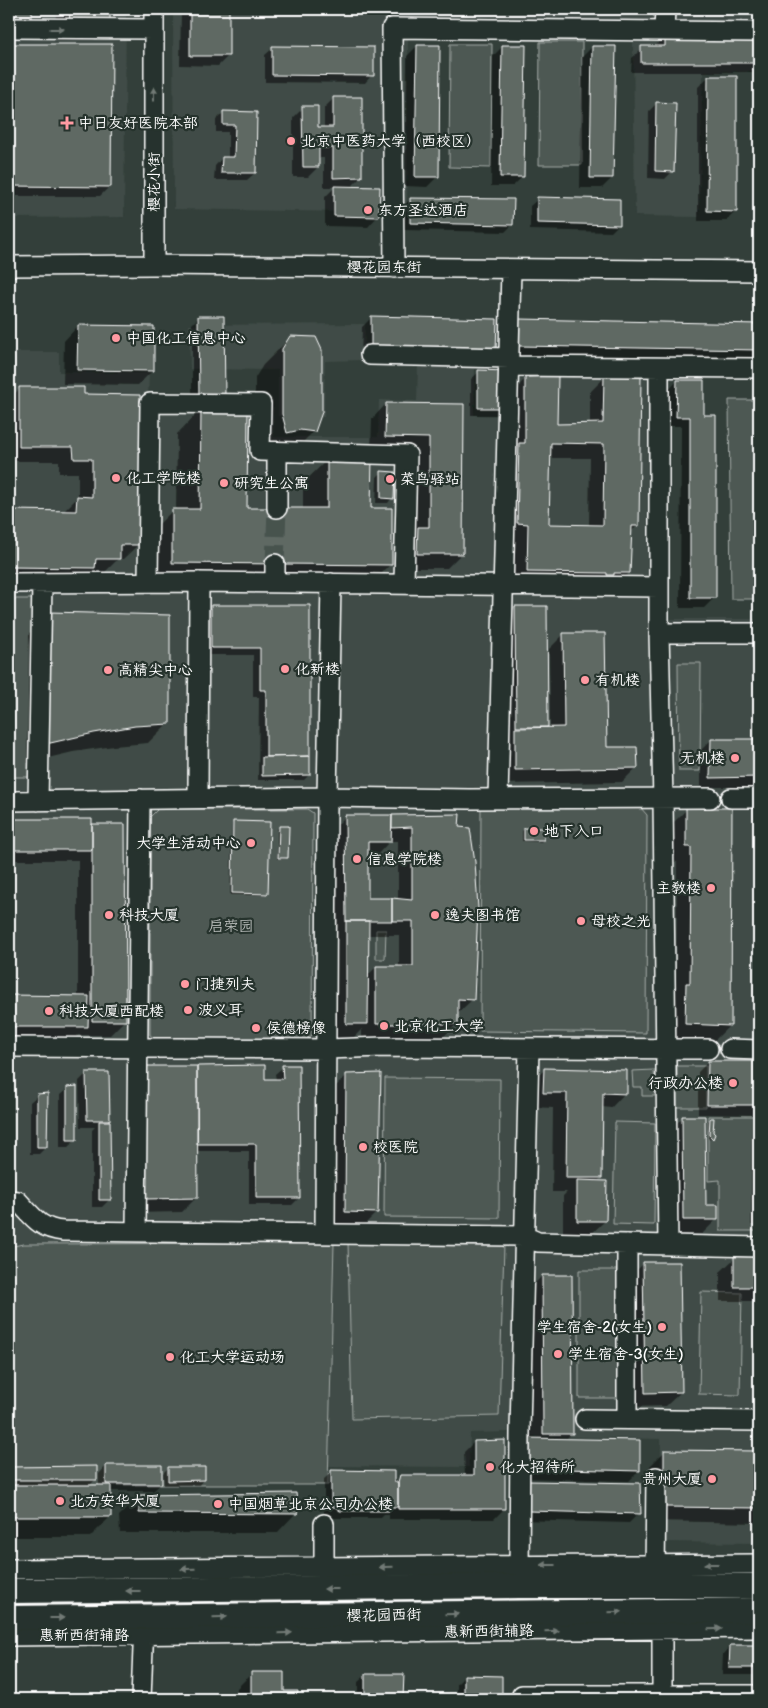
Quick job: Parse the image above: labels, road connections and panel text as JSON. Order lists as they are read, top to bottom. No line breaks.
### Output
{"streets":{"main road":["樱花园西街"],"street":["樱花小街","樱花园东街","惠新西街辅路"]},"crossings":[["樱花小街","樱花园东街"],["樱花园西街","惠新西街辅路"]],"one_way":["樱花小街"],"parks":["启荣园"],"places":{"health":["中日友好医院本部"],"other":["北京中医药大学（西校区）","东方圣达酒店","中国化工信息中心","化工学院楼","菜鸟驿站","研究生公寓","化新楼","高精尖中心","有机楼","无机楼","地下入口","大学生活动中心","信息学院楼","主教楼","科技大厦","逸夫图书馆","母校之光","门捷列夫","波义耳","科技大厦西配楼","北京化工大学","侯德榜像","行政办公楼","校医院","学生宿舍-2(女生)","学生宿舍-3(女生)","化工大学运动场","化大招待所","贵州大厦","北方安华大厦","中国烟草北京公司办公楼"]}}
